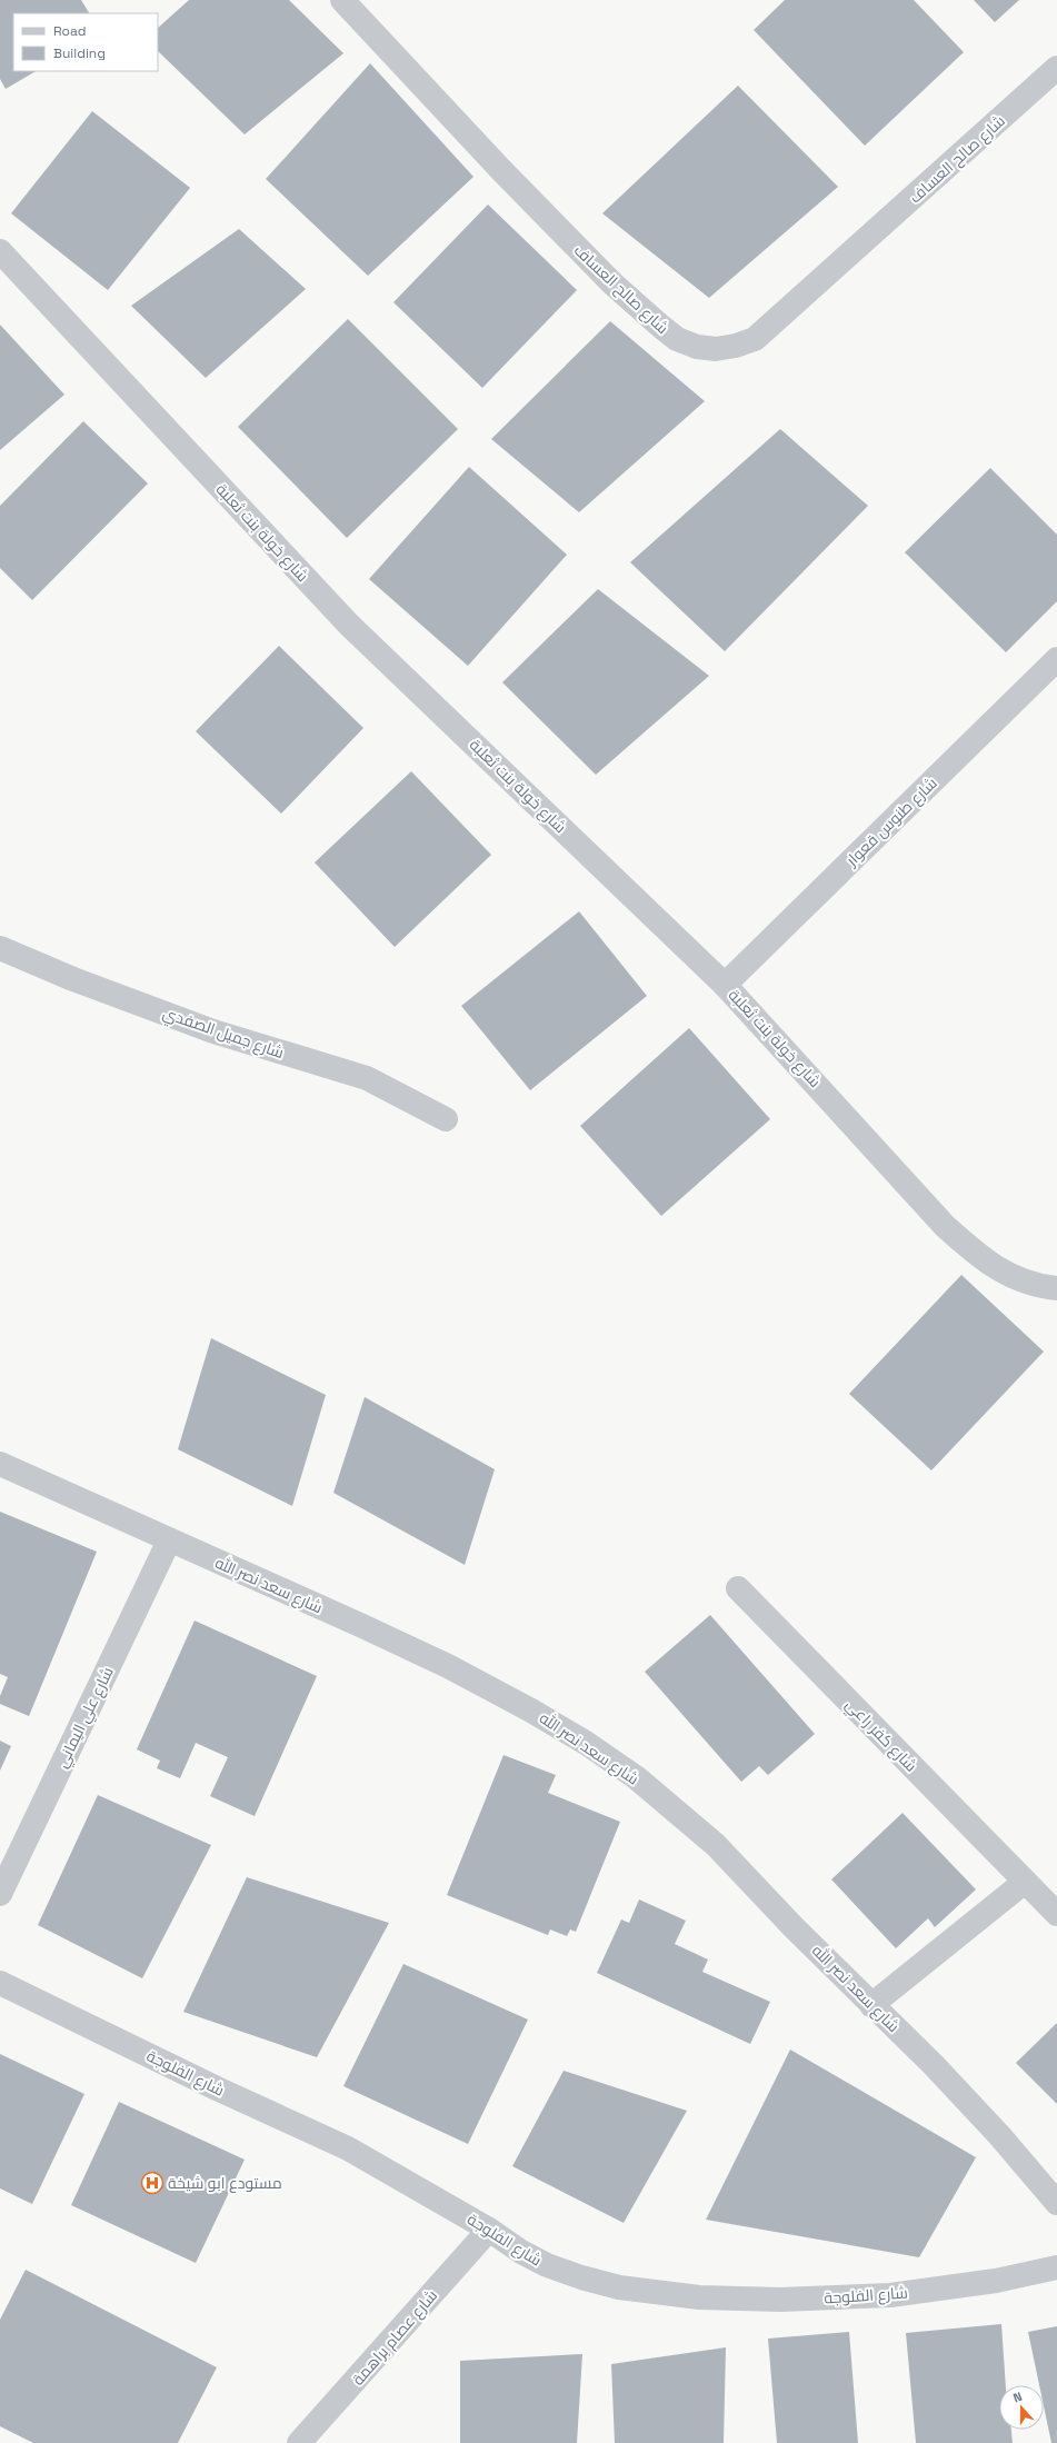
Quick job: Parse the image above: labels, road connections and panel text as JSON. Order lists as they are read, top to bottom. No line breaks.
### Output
{"streets":{"street":["شارع صالح العساف","شارع خولة بنت ثعلبة","شارع طنوس قعوار","شارع جميل الصفدي","شارع سعد نصر الله","شارع علي اليماني","شارع كفر راعي","شارع الفلوجة","شارع عصام براهمة"]},"crossings":[["شارع خولة بنت ثعلبة","شارع طنوس قعوار"],["شارع سعد نصر الله","شارع علي اليماني"],["شارع الفلوجة","شارع عصام براهمة"]],"places":{"hospital":["مستودع ابو شيخة"]},"legend":["Road","Building"],"north":"top"}
